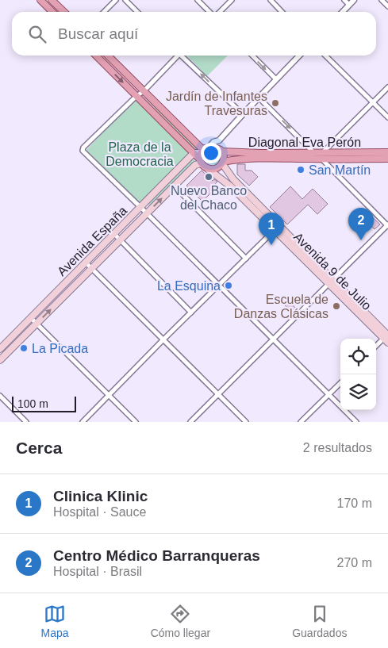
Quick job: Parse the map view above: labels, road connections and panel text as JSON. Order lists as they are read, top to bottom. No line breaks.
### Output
{"streets":{"main road":["Diagonal Eva Perón","Avenida España","Avenida 9 de Julio"]},"crossings":[["Diagonal Eva Perón","Avenida España"],["Diagonal Eva Perón","Avenida 9 de Julio"],["Avenida España","Avenida 9 de Julio"]],"parks":["Plaza de la Democracia"],"places":["Jardín de Infantes Travesuras","San Martín","Nuevo Banco del Chaco","La Esquina","Escuela de Danzas Clásicas","La Picada"],"scale_bar":"100 m","page":{"search":"Buscar aquí","pins":["2","1"],"scale":"100 m","heading":["Cerca","2 resultados"],"list":[{"mark":"1","name":"Clinica Klinic","note":"Hospital · Sauce","value":"170 m"},{"mark":"2","name":"Centro Médico Barranqueras","note":"Hospital · Brasil","value":"270 m"}],"nav":["Mapa","Cómo llegar","Guardados"]}}
